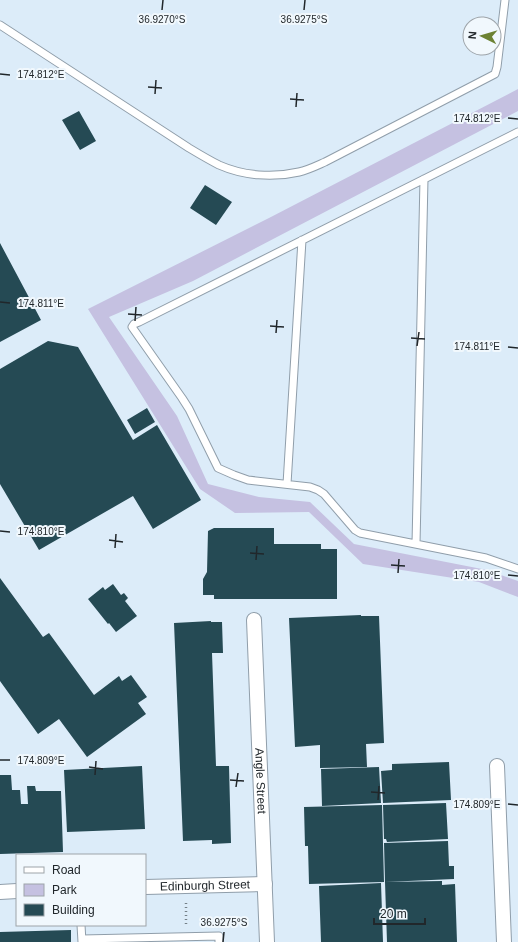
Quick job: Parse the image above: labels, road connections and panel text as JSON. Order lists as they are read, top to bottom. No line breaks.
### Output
{"streets":{"street":["Angle Street","Edinburgh Street"]},"crossings":[["Angle Street","Edinburgh Street"]],"legend":["Road","Park","Building"],"scale_bar":"20 m","north":"left","coordinates":["36.9270°S","36.9275°S","174.812°E","174.811°E","174.810°E","174.809°E"]}
